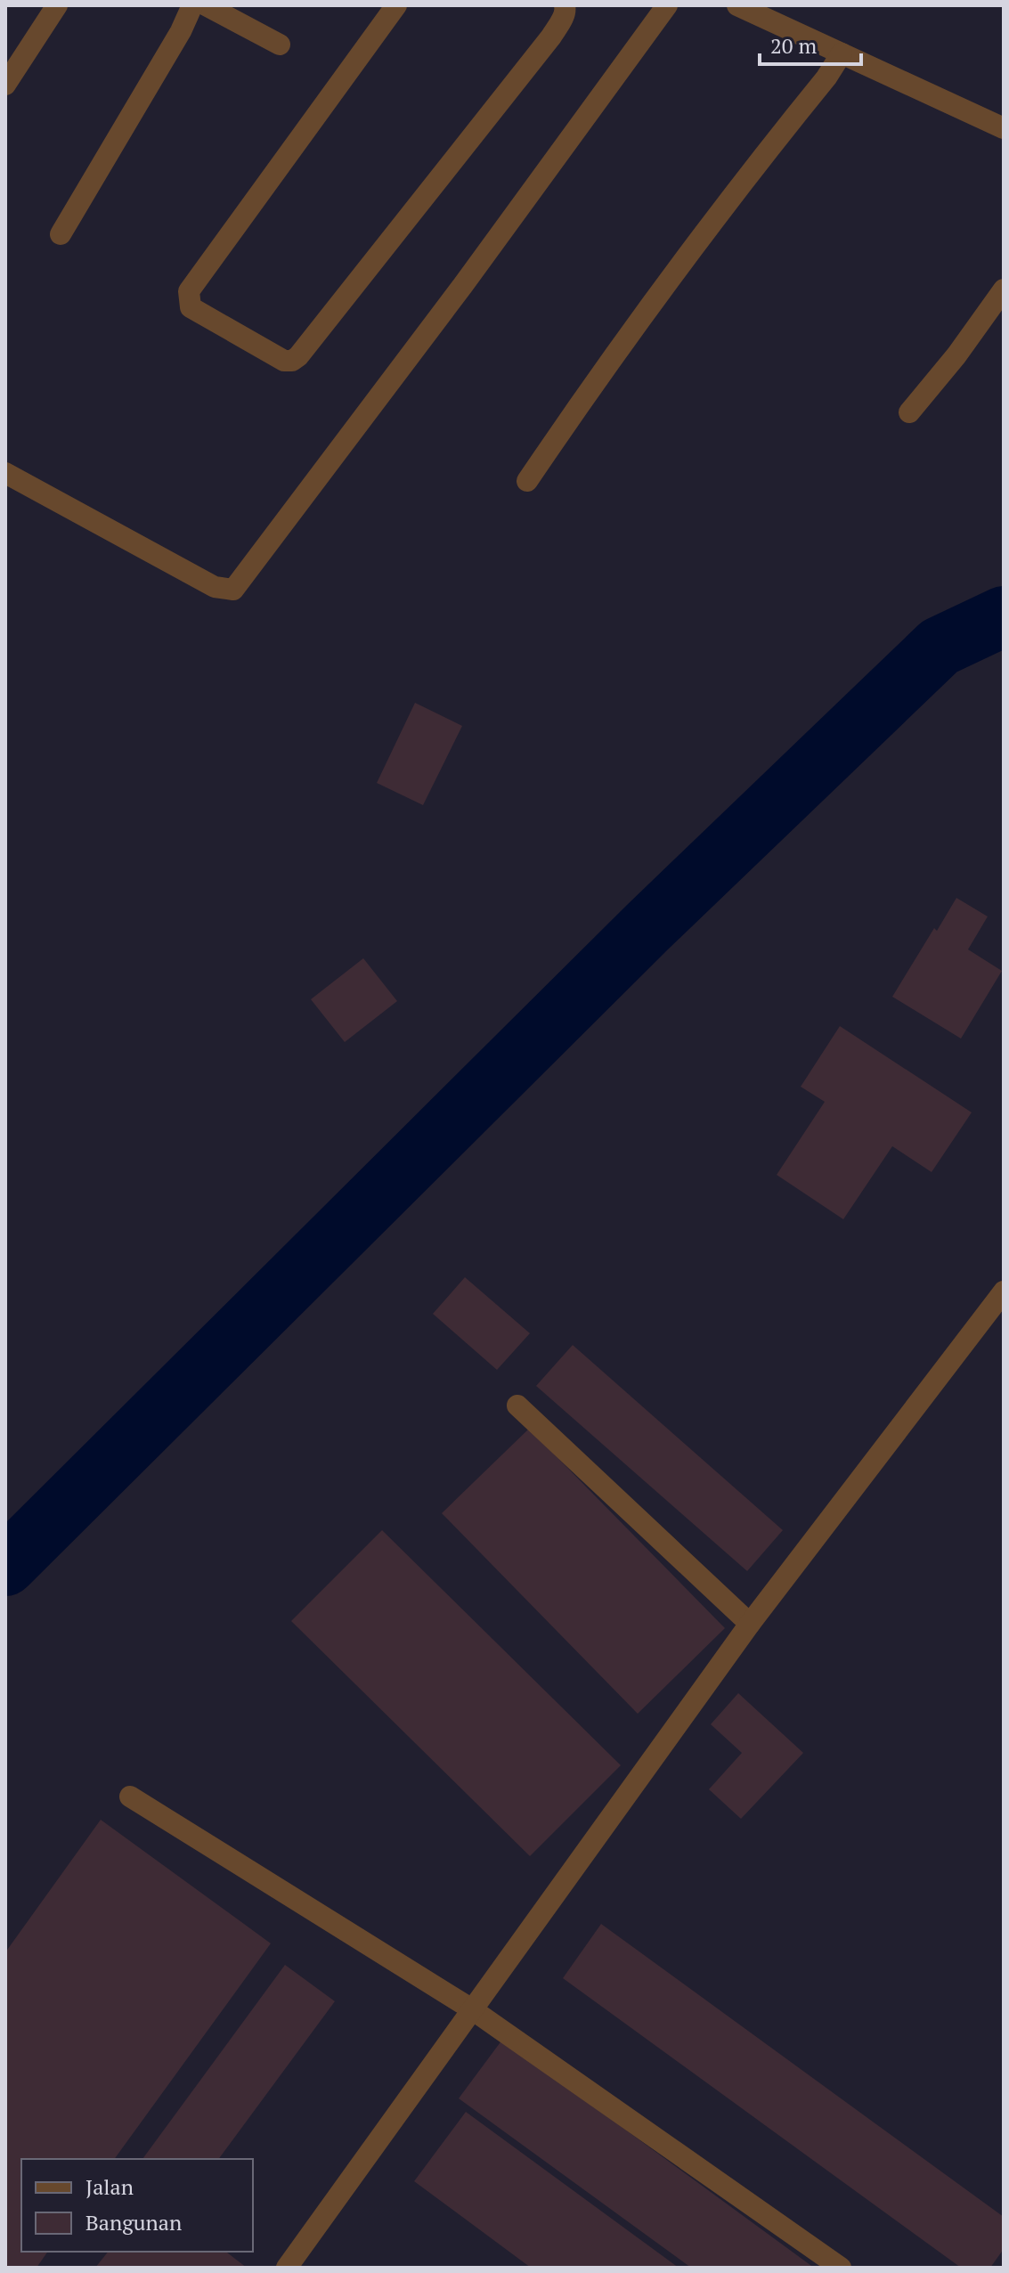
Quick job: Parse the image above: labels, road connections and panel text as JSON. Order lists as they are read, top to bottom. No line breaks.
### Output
{"legend":["Jalan","Bangunan"],"scale_bar":"20 m"}
